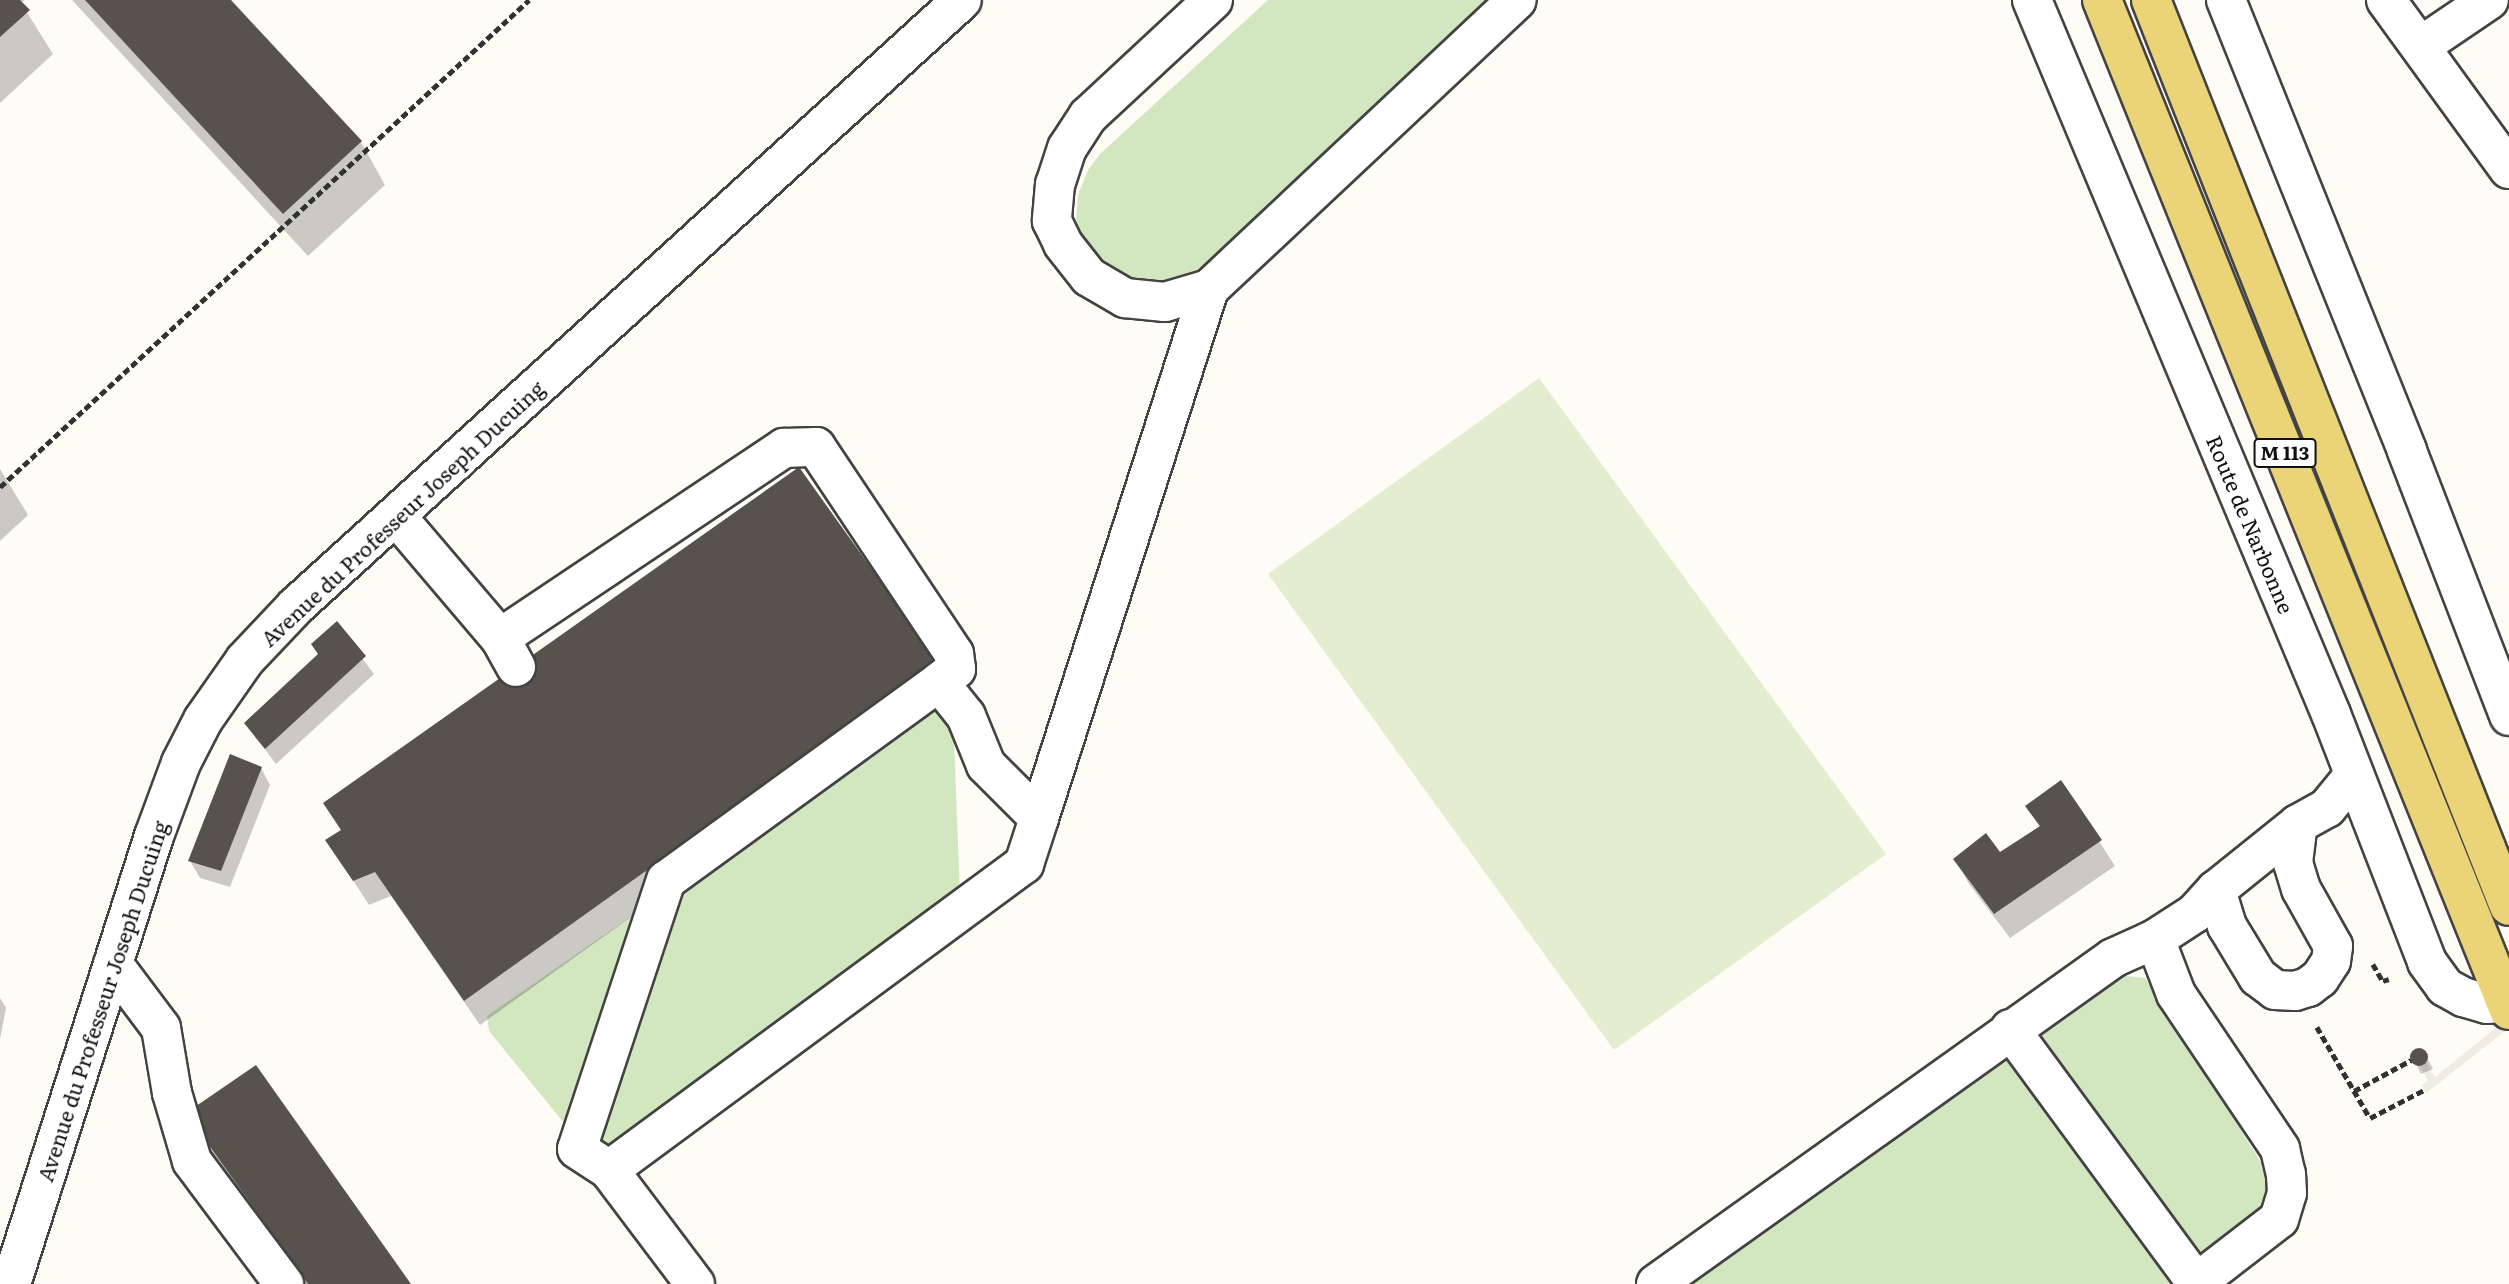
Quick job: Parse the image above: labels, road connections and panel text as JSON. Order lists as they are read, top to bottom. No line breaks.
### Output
{"streets":{"main road":["M 113","Route de Narbonne"],"street":["Avenue du Professeur Joseph Ducuing"]}}
